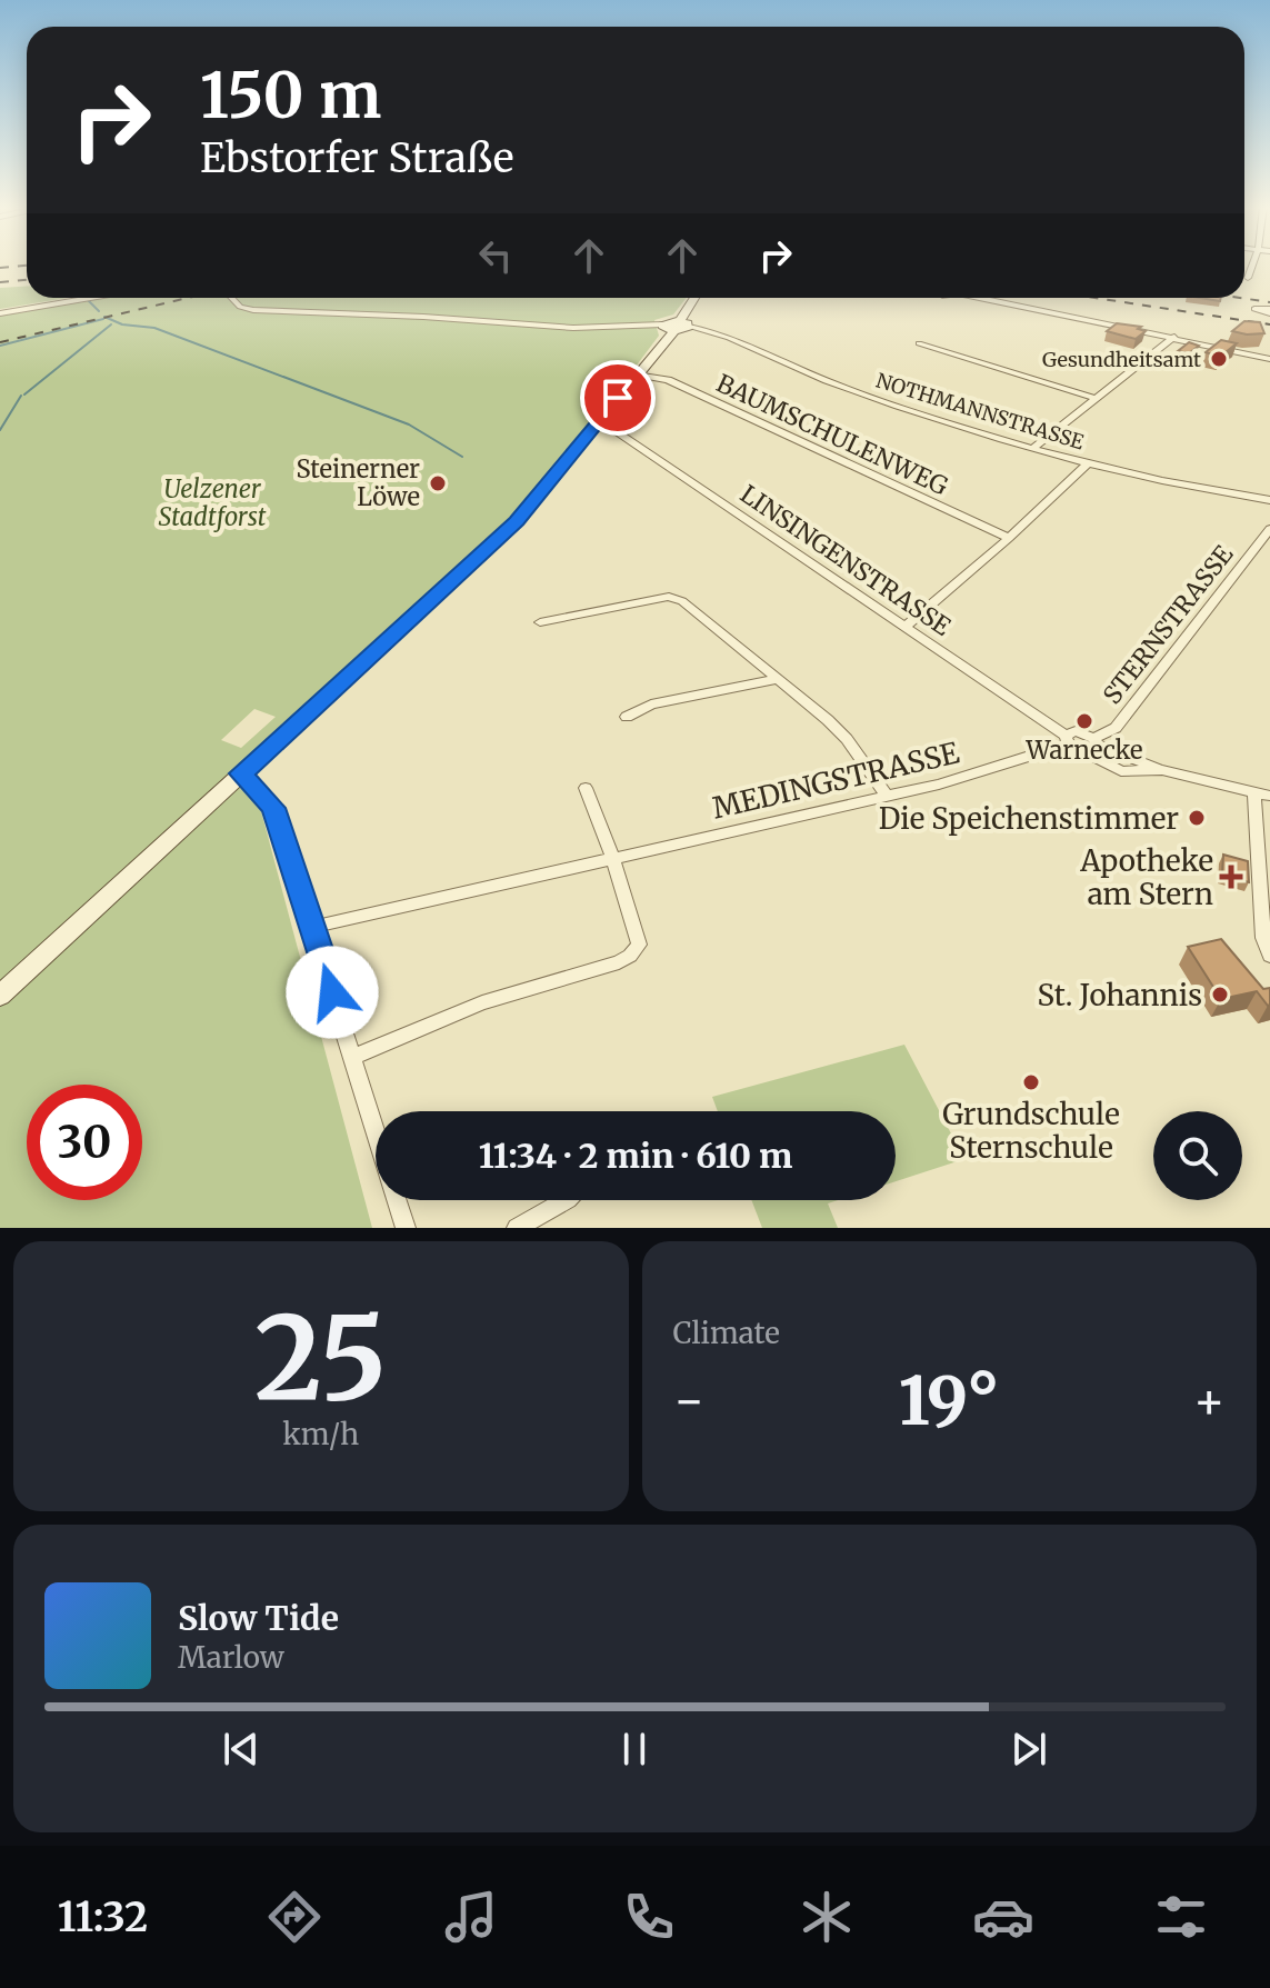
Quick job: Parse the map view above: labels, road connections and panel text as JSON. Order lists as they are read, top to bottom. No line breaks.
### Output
{"streets":{"street":["NOTHMANNSTRASSE","BAUMSCHULENWEG","LINSINGENSTRASSE","STERNSTRASSE","MEDINGSTRASSE"]},"crossings":[["LINSINGENSTRASSE","STERNSTRASSE"],["LINSINGENSTRASSE","MEDINGSTRASSE"]],"parks":["Uelzener Stadtforst"],"places":{"other":["Gesundheitsamt","Steinerner Löwe","Warnecke","Die Speichenstimmer","St. Johannis","Grundschule Sternschule"],"health":["Apotheke am Stern"]},"page":{"turn":["150 m","Ebstorfer Straße"],"limit":"30","trip":"11:34 · 2 min · 610 m","tile":[["25","km/h"],"Climate"],"heat":["−","19°","+"],"song":["Slow Tide","Marlow"],"tabs":"11:32"}}
